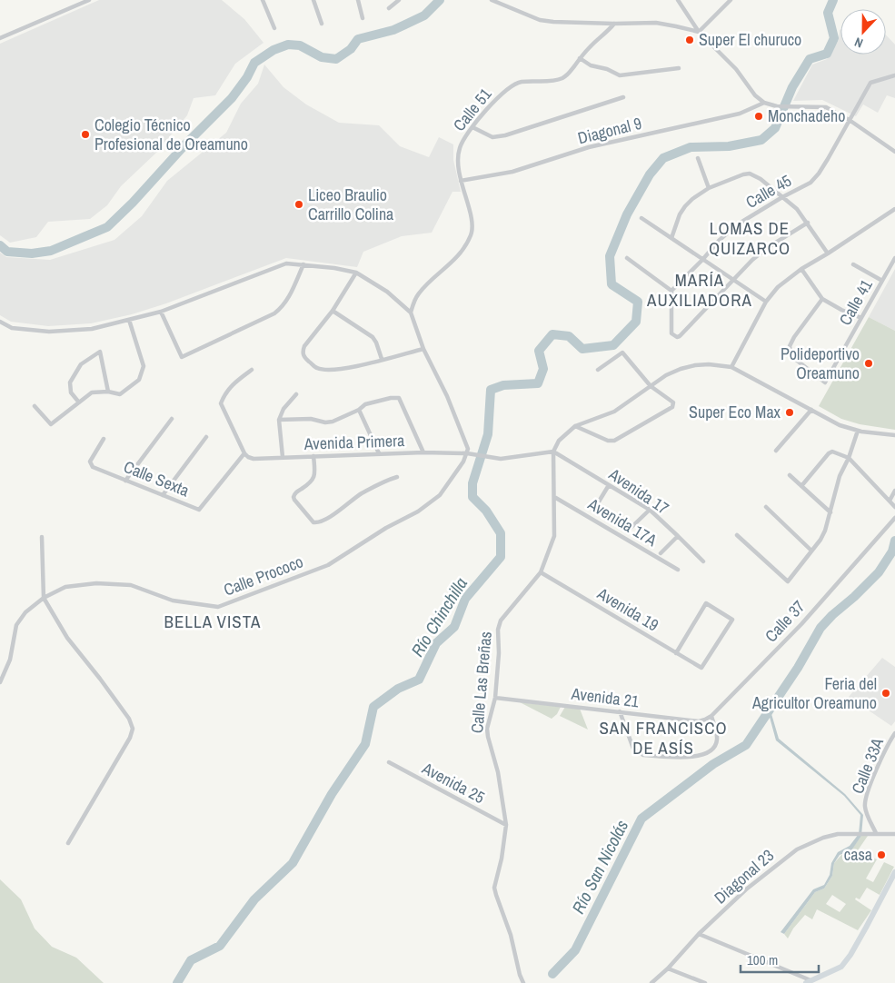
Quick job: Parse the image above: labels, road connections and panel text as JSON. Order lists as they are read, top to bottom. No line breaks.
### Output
{"streets":{"street":["Calle 51","Diagonal 9","Calle 45","Calle 41","Avenida Primera","Calle Sexta","Avenida 17","Avenida 17A","Calle Prococo","Avenida 19","Calle 37","Calle Las Breñas","Avenida 21","Calle 33A","Avenida 25","Diagonal 23"]},"crossings":[["Calle 51","Diagonal 9"],["Avenida Primera","Calle Sexta"],["Avenida Primera","Calle Prococo"],["Avenida 17","Calle Las Breñas"],["Avenida 17A","Calle Las Breñas"],["Avenida 19","Calle Las Breñas"],["Calle 37","Avenida 21"],["Calle Las Breñas","Avenida 21"],["Calle Las Breñas","Avenida 25"],["Calle 33A","Diagonal 23"]],"districts":["LOMAS DE QUIZARCO","MARÍA AUXILIADORA","BELLA VISTA","SAN FRANCISCO DE ASÍS"],"water":["Río Chinchilla","Río San Nicolás"],"places":["Super El churuco","Monchadeho","Colegio Técnico Profesional de Oreamuno","Liceo Braulio Carrillo Colina","Polideportivo Oreamuno","Super Eco Max","Feria del Agricultor Oreamuno","casa"],"scale_bar":"100 m","north":"bottom"}
